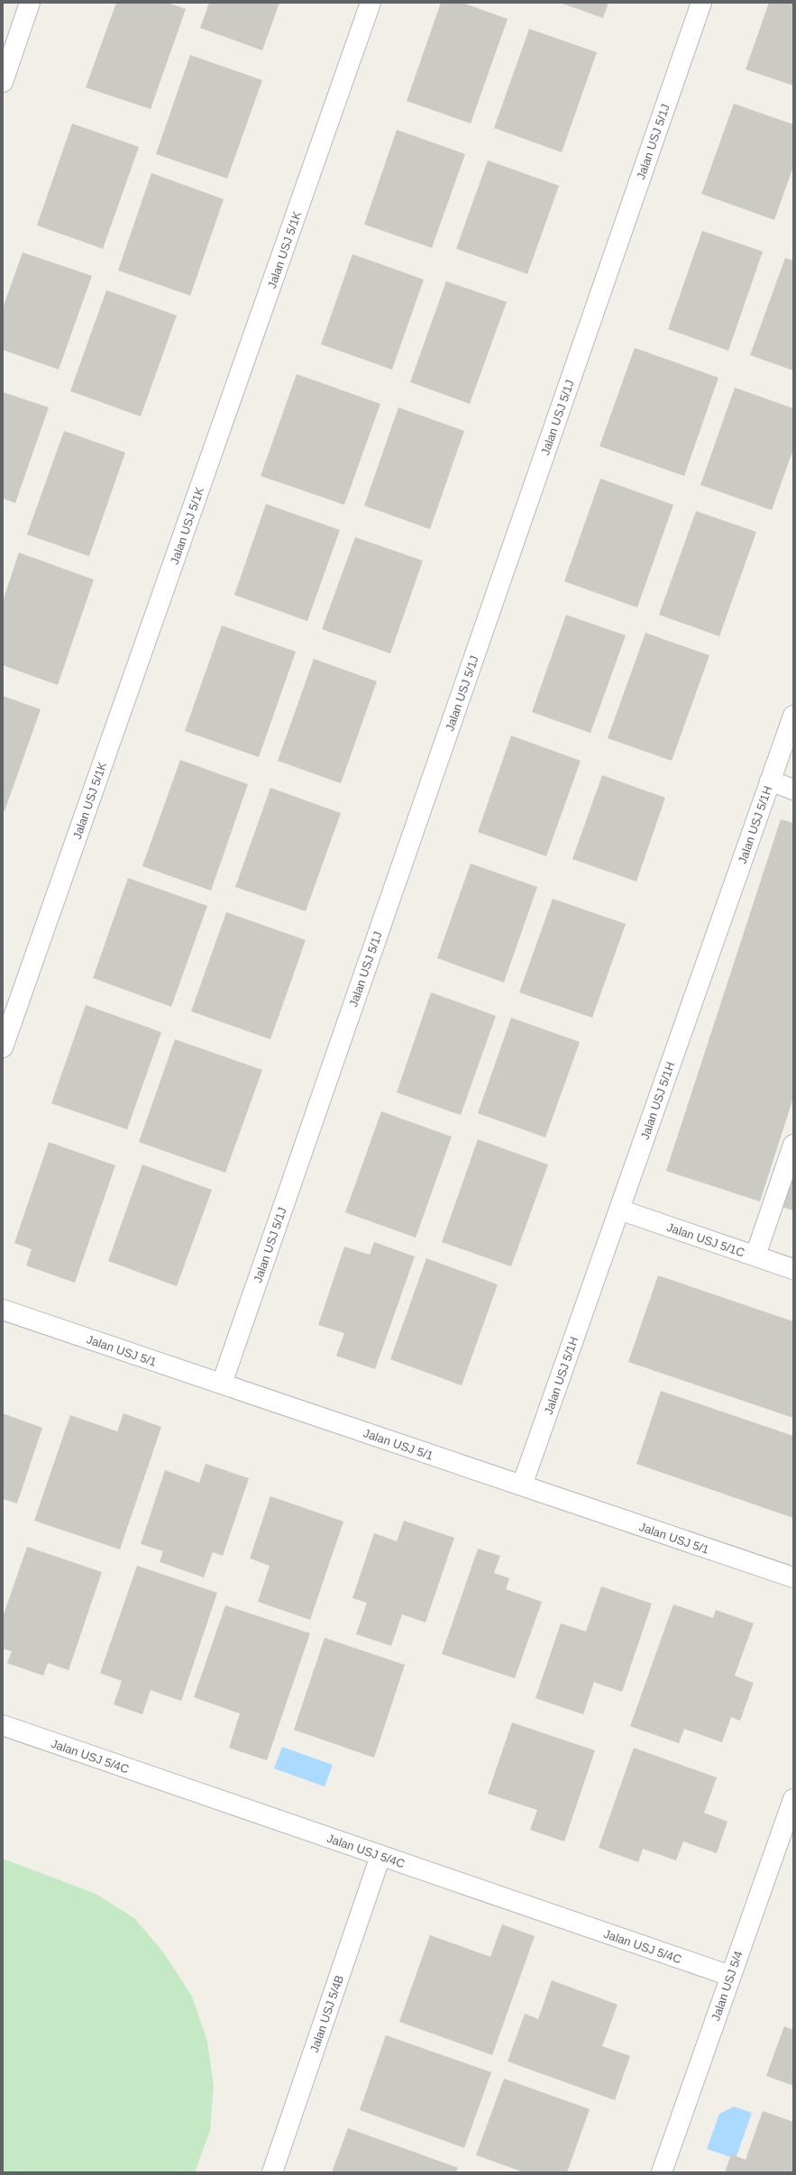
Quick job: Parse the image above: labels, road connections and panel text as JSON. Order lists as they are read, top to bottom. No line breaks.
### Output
{"streets":{"street":["Jalan USJ 5/1J","Jalan USJ 5/1K","Jalan USJ 5/1H","Jalan USJ 5/1C","Jalan USJ 5/1","Jalan USJ 5/4C","Jalan USJ 5/4","Jalan USJ 5/4B"]},"crossings":[["Jalan USJ 5/1J","Jalan USJ 5/1"],["Jalan USJ 5/1H","Jalan USJ 5/1C"],["Jalan USJ 5/1H","Jalan USJ 5/1"],["Jalan USJ 5/4C","Jalan USJ 5/4"],["Jalan USJ 5/4C","Jalan USJ 5/4B"]]}
